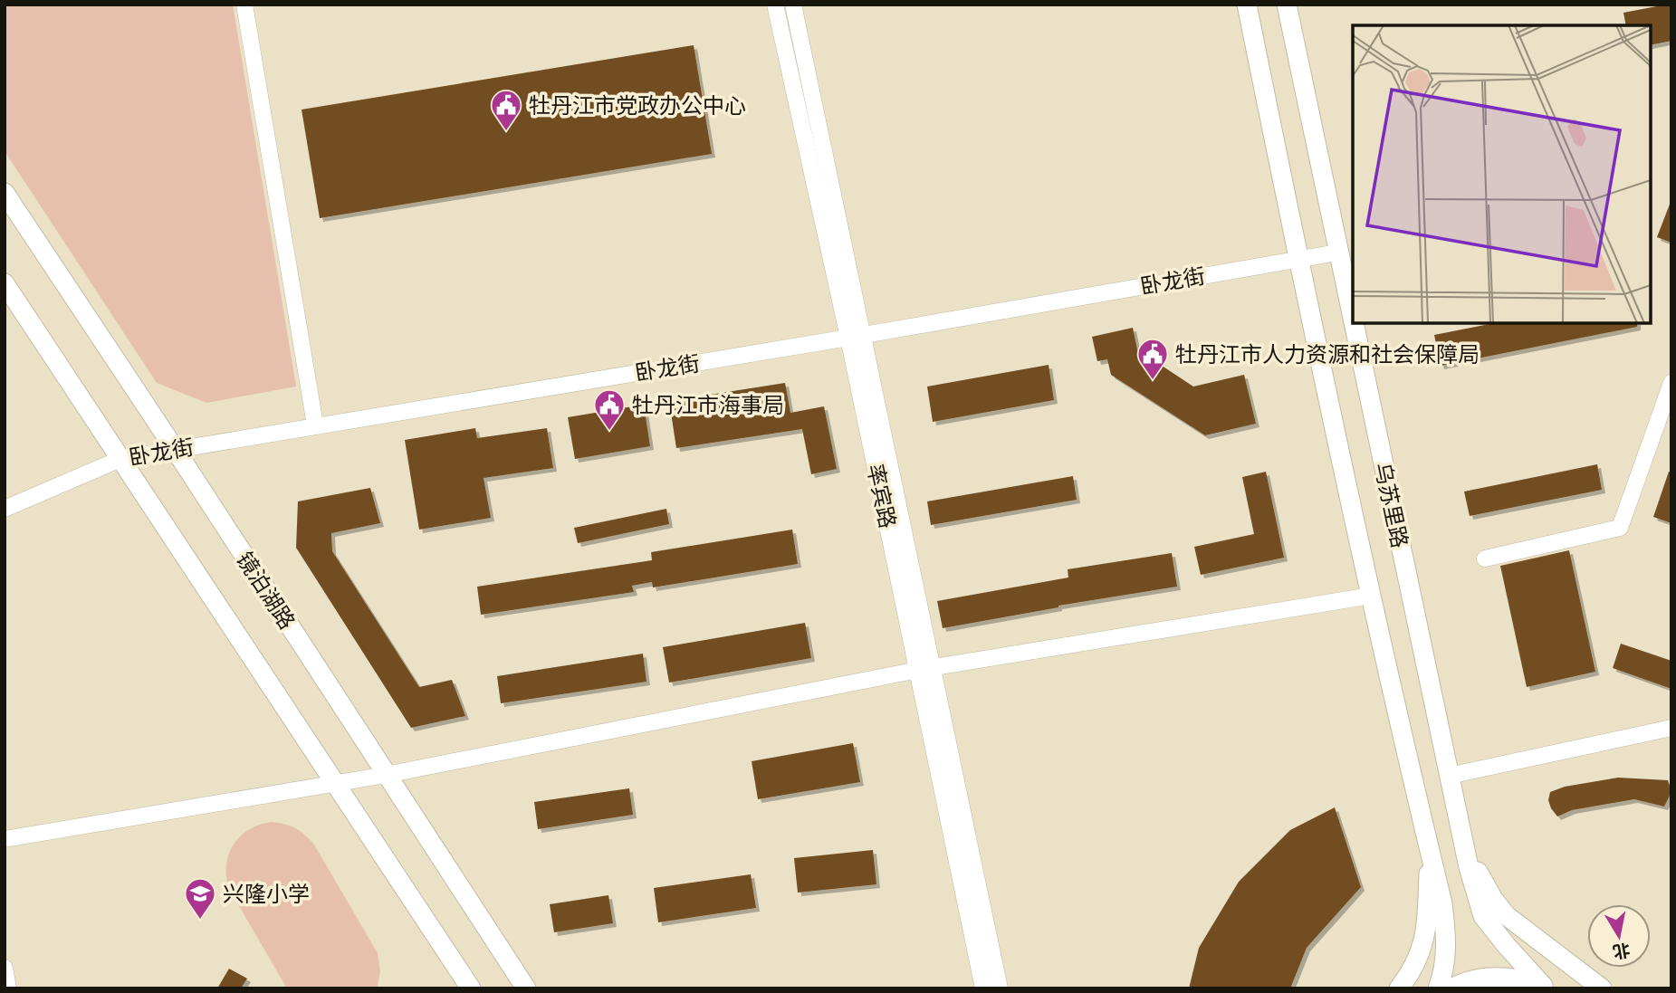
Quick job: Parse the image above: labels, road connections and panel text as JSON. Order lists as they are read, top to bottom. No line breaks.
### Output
{"streets":{"main road":["乌苏里路","镜泊湖路"],"street":["卧龙街","率宾路"]},"crossings":[["卧龙街","率宾路"],["卧龙街","乌苏里路"],["卧龙街","镜泊湖路"]],"places":{"public building":["牡丹江市党政办公中心","牡丹江市人力资源和社会保障局","牡丹江市海事局"],"school or university":["兴隆小学"]},"north":"bottom"}
